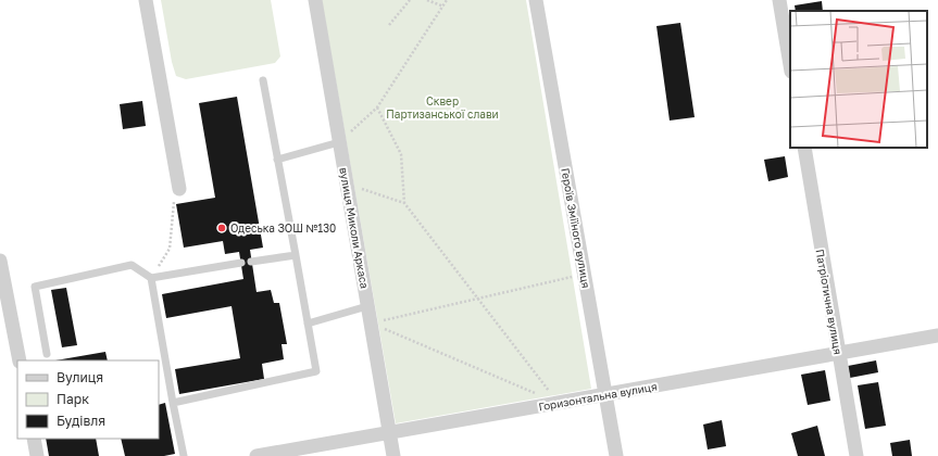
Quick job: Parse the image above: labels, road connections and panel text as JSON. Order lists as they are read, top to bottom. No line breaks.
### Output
{"streets":{"street":["вулиця Миколи Аркаса","Героїв Зміїного вулиця","Патріотична вулиця","Горизонтальна вулиця"]},"crossings":[["вулиця Миколи Аркаса","Горизонтальна вулиця"],["Героїв Зміїного вулиця","Горизонтальна вулиця"],["Патріотична вулиця","Горизонтальна вулиця"]],"parks":["Сквер Партизанської слави"],"places":["Одеська ЗОШ №130"],"legend":["Вулиця","Парк","Будівля"]}
